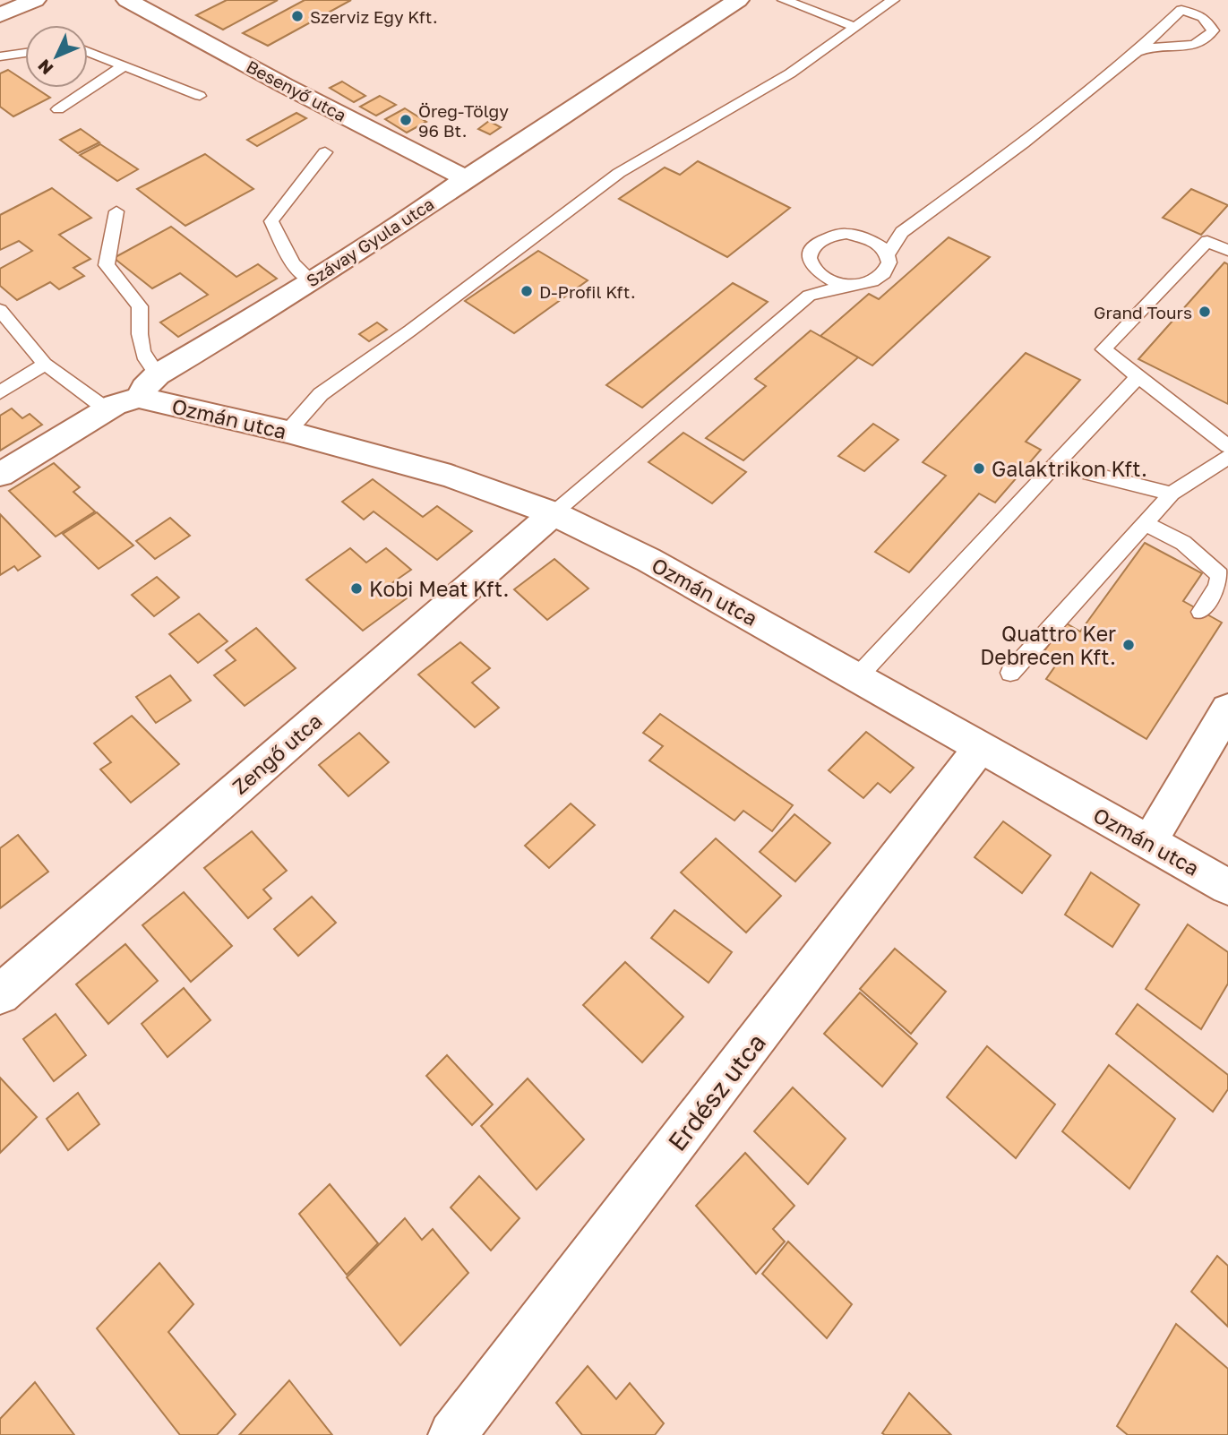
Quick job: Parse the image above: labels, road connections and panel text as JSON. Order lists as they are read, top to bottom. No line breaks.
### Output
{"streets":{"street":["Besenyő utca","Szávay Gyula utca","Ozmán utca","Zengő utca","Erdész utca"]},"crossings":[["Besenyő utca","Szávay Gyula utca"],["Szávay Gyula utca","Ozmán utca"],["Ozmán utca","Zengő utca"],["Ozmán utca","Erdész utca"]],"places":["Szerviz Egy Kft.","Öreg-Tölgy 96 Bt.","D-Profil Kft.","Grand Tours","Galaktrikon Kft.","Kobi Meat Kft.","Quattro Ker Debrecen Kft."],"north":"bottom left"}
